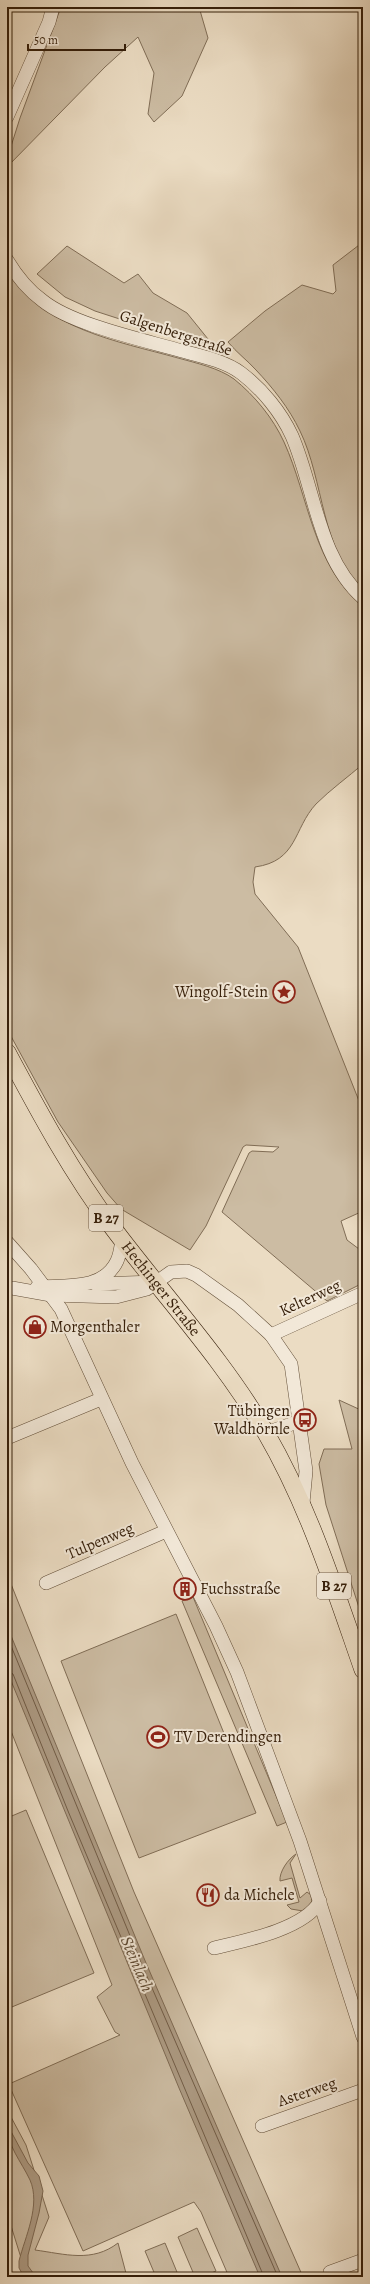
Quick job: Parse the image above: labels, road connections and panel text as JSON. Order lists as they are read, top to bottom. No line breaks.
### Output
{"streets":{"main road":["B 27","Hechinger Straße"],"street":["Galgenbergstraße","Kelterweg","Tulpenweg","Asterweg"]},"crossings":[["Hechinger Straße","Kelterweg"]],"water":["Steinlach"],"places":{"place":["Wingolf-Stein"],"shop":["Morgenthaler"],"bus stop":["Tübingen Waldhörnle"],"building":["Fuchsstraße"],"sports":["TV Derendingen"],"restaurant":["da Michele"]},"scale_bar":"50 m"}
